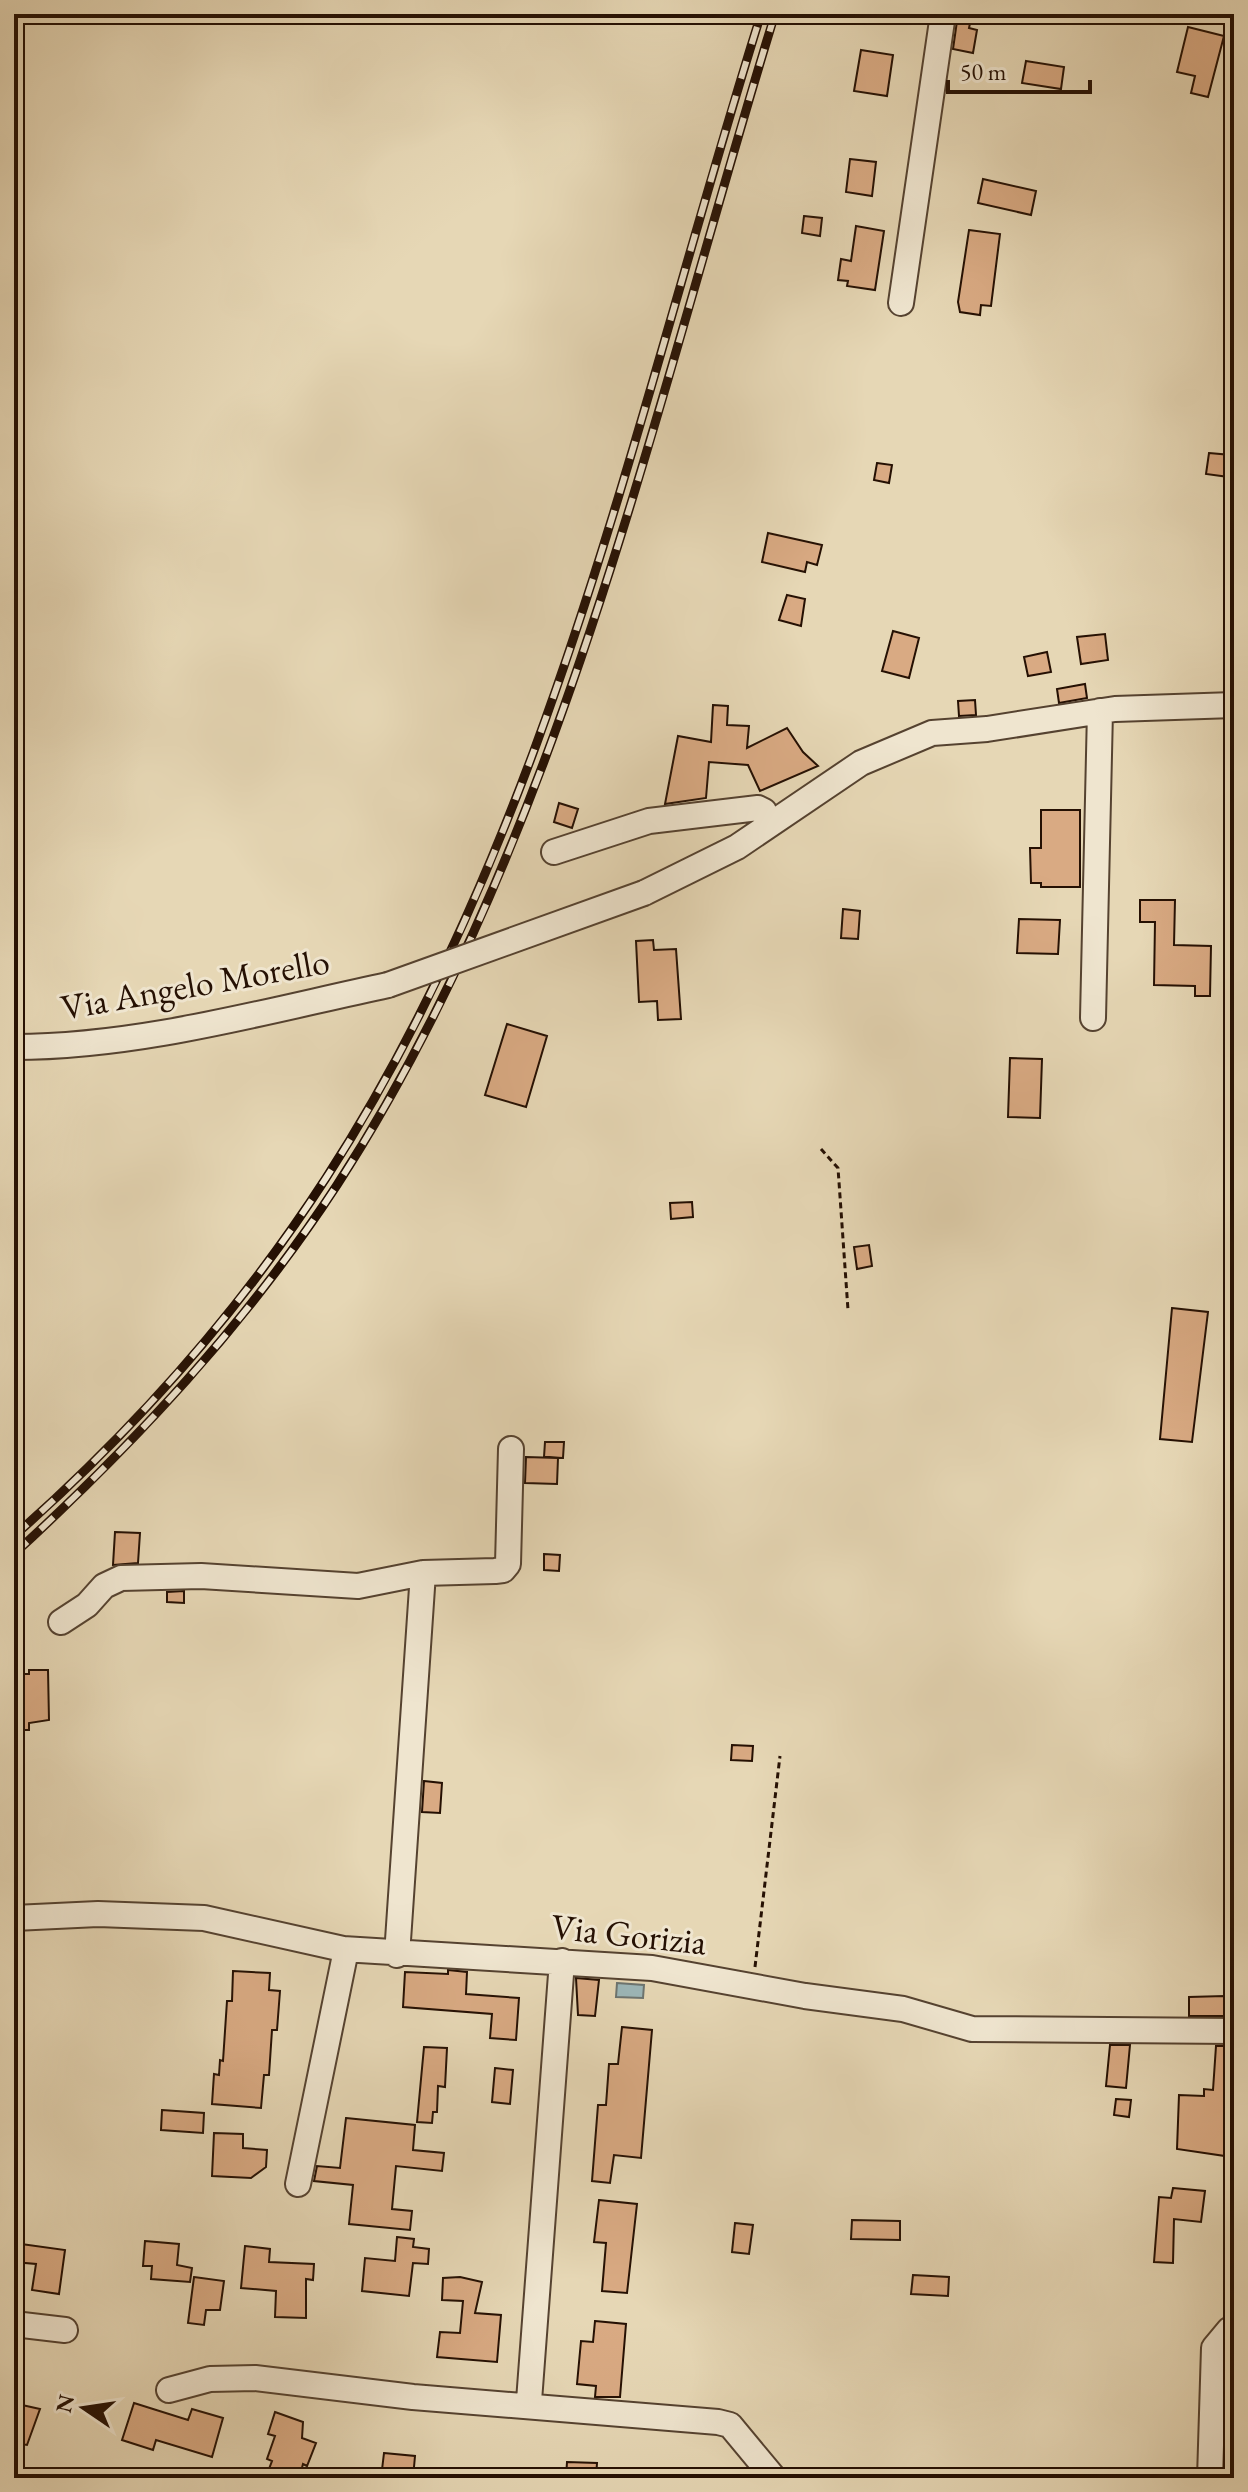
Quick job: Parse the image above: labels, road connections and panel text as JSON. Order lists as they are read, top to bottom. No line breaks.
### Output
{"streets":{"street":["Via Angelo Morello","Via Gorizia"]},"scale_bar":"50 m","north":"left"}
